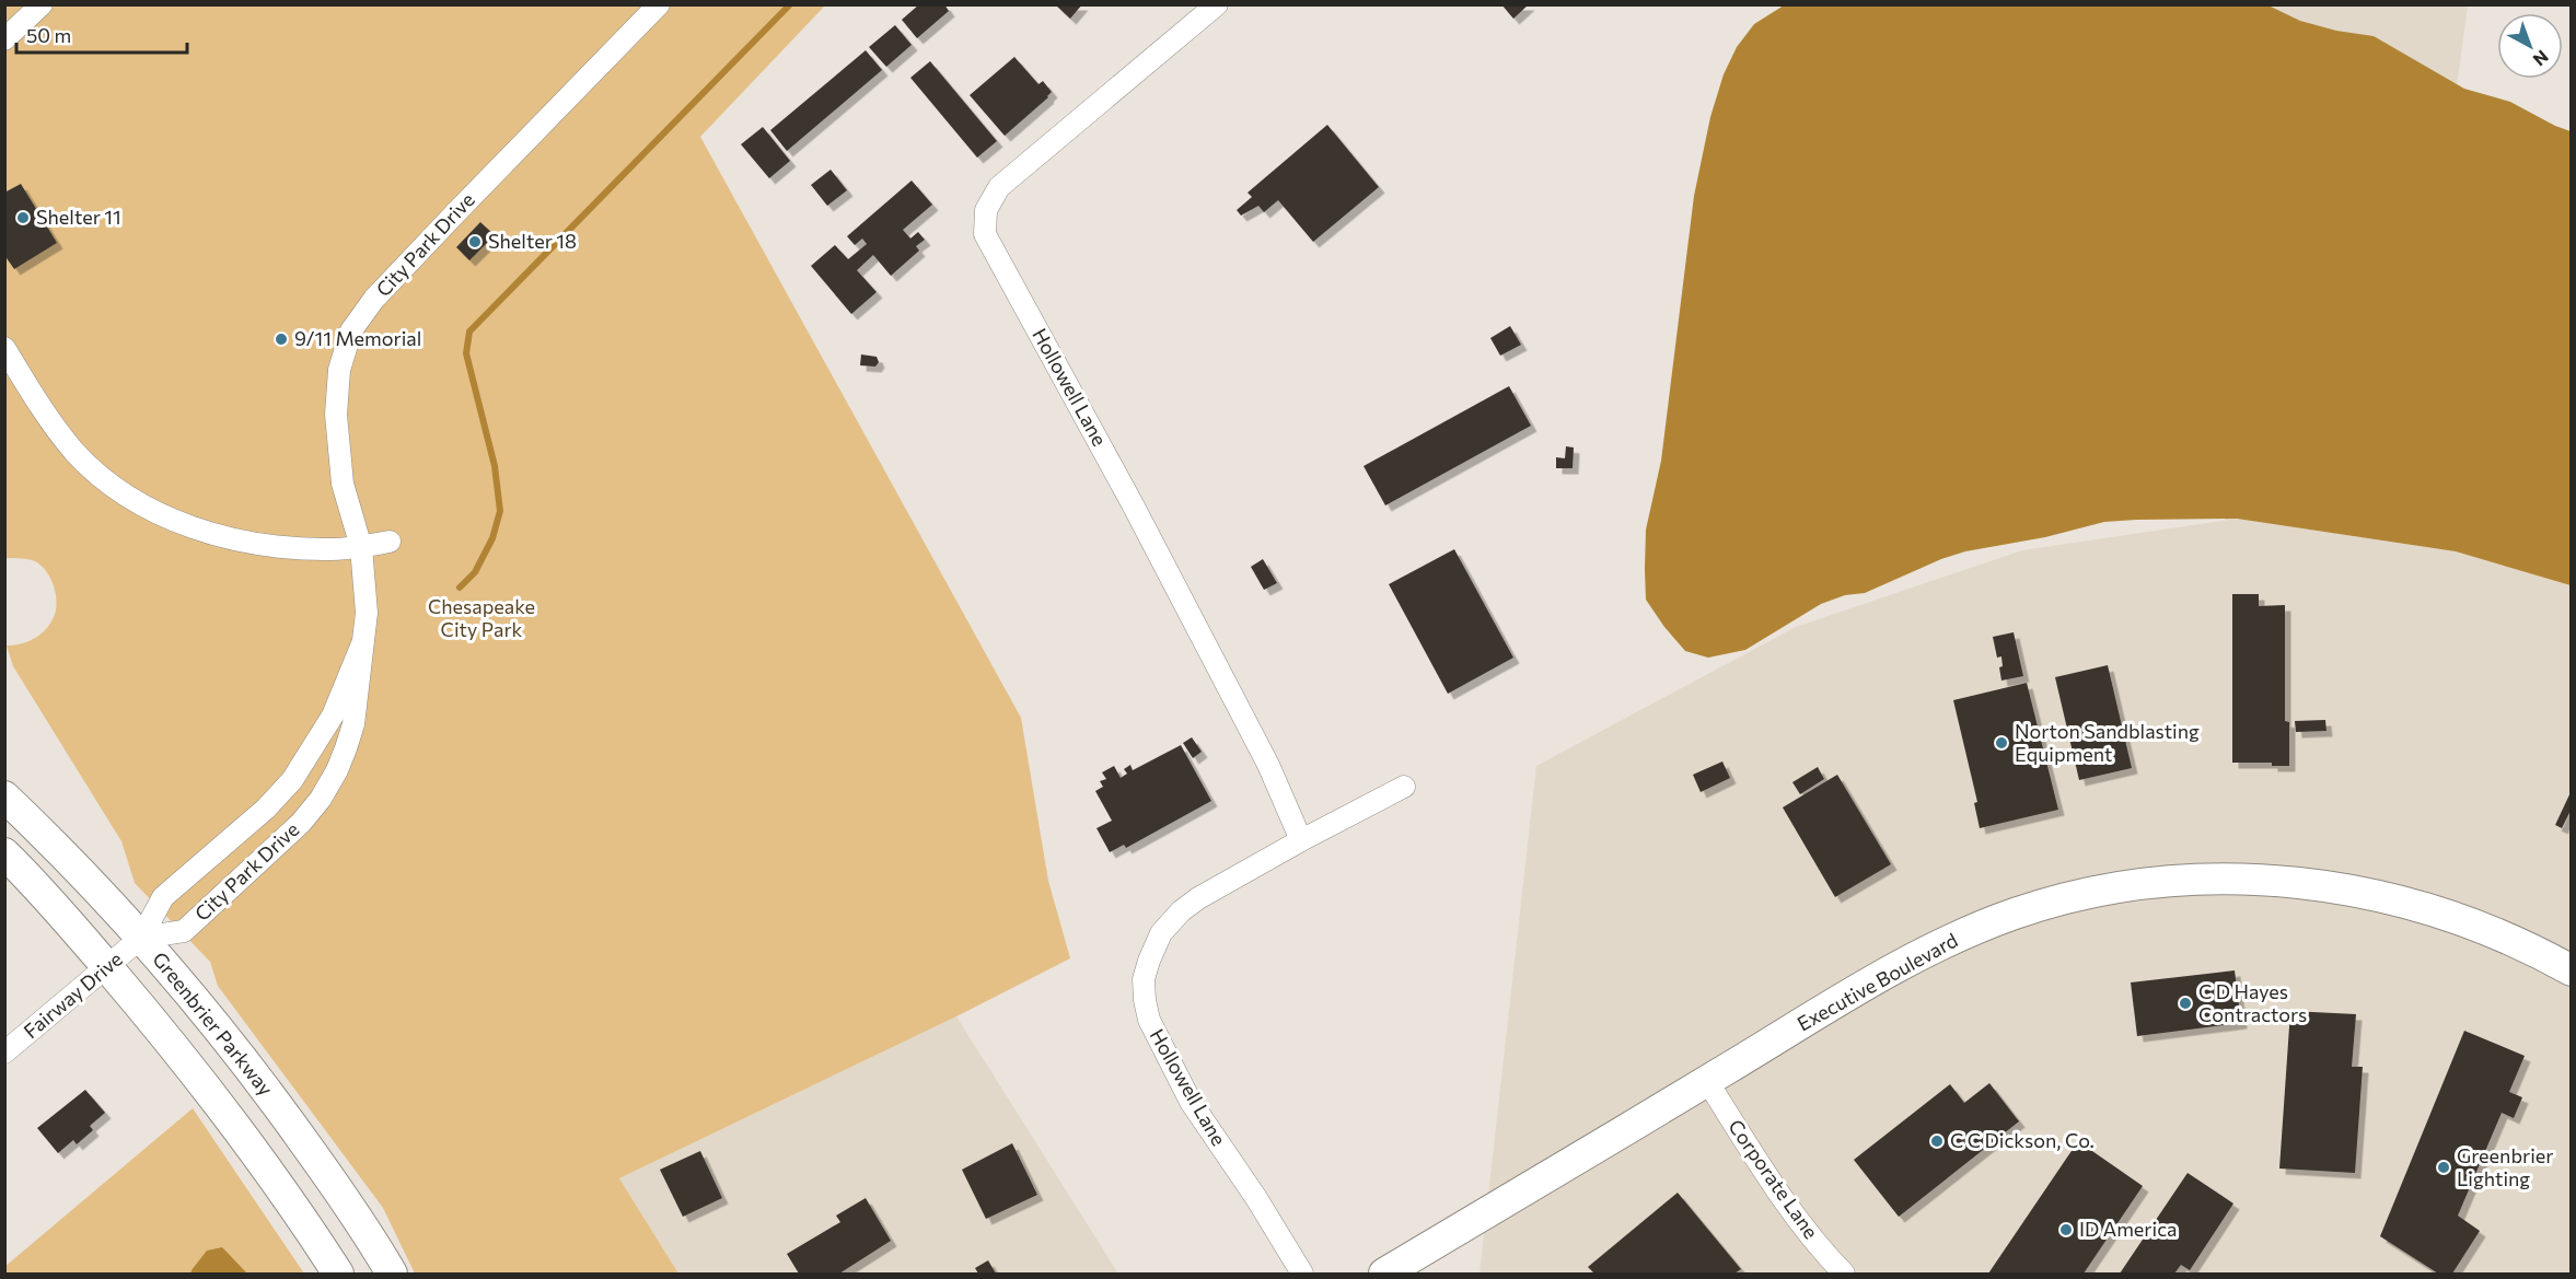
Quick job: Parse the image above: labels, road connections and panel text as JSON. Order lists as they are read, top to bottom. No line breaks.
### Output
{"streets":{"street":["City Park Drive","Hollowell Lane","Executive Boulevard","Fairway Drive","Greenbrier Parkway","Corporate Lane"]},"crossings":[["City Park Drive","Fairway Drive"],["City Park Drive","Greenbrier Parkway"],["Executive Boulevard","Corporate Lane"],["Fairway Drive","Greenbrier Parkway"]],"parks":["Chesapeake City Park"],"places":["Shelter 11","Shelter 18","9/11 Memorial","Norton Sandblasting Equipment","C D Hayes Contractors","C C Dickson, Co.","Greenbrier Lighting","ID America"],"scale_bar":"50 m","north":"bottom right"}
